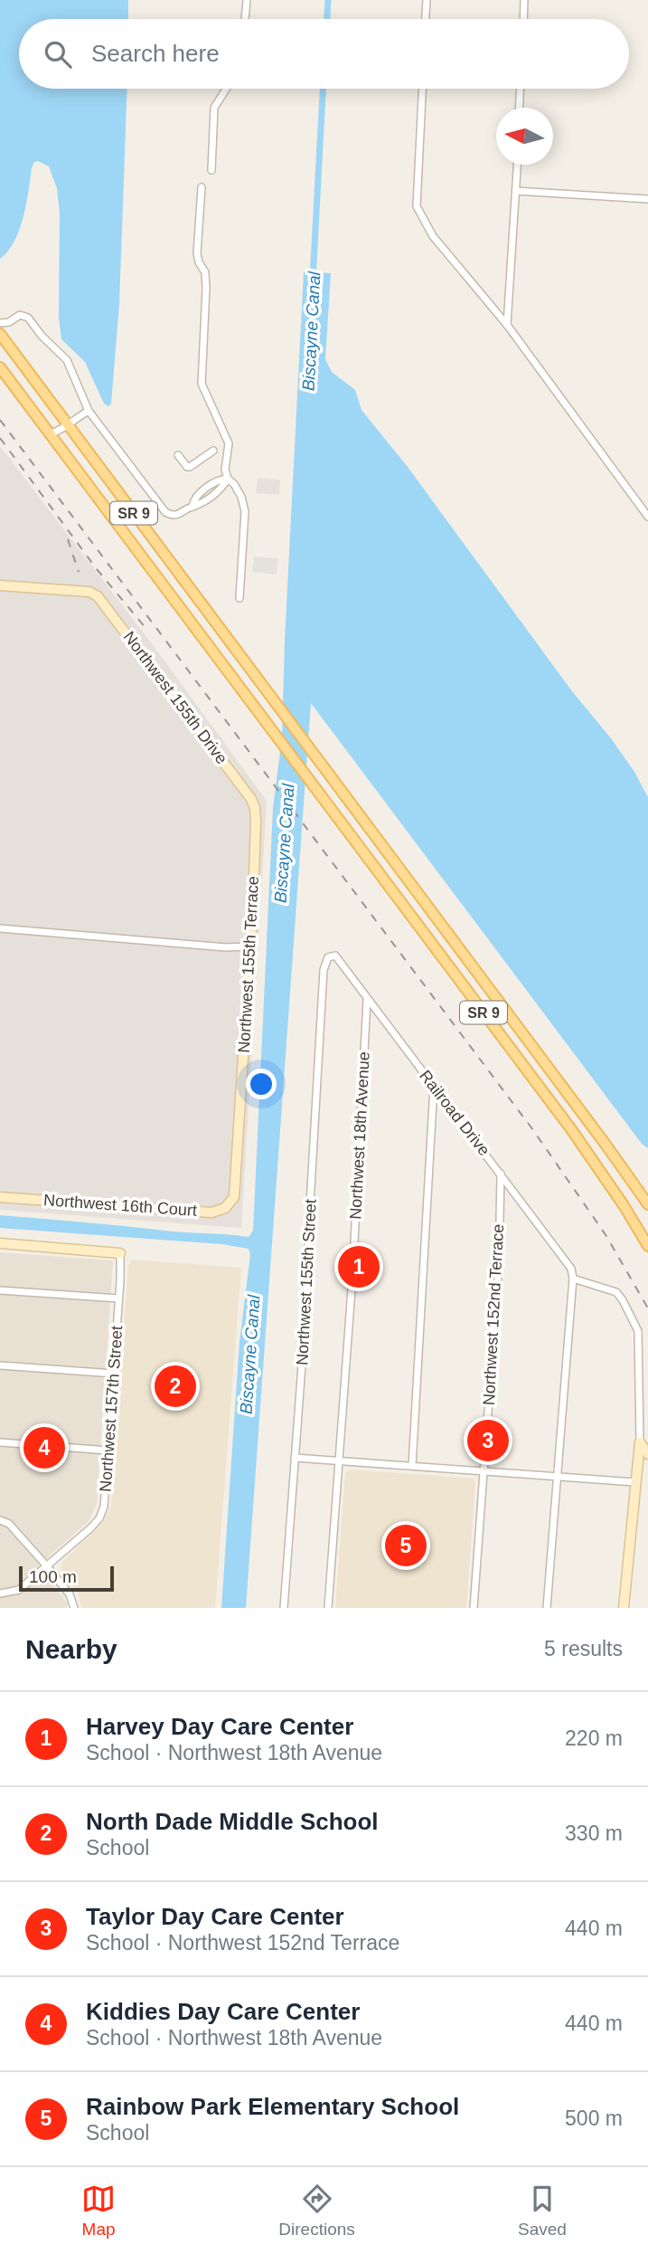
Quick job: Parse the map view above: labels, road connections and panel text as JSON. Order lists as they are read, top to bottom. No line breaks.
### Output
{"streets":{"main road":["SR 9"],"street":["Northwest 155th Drive","Northwest 155th Terrace","Railroad Drive","Northwest 18th Avenue","Northwest 16th Court","Northwest 155th Street","Northwest 152nd Terrace","Northwest 157th Street"]},"crossings":[["Northwest 155th Drive","Northwest 155th Terrace"],["Northwest 155th Terrace","Northwest 16th Court"],["Railroad Drive","Northwest 18th Avenue"],["Railroad Drive","Northwest 155th Street"],["Railroad Drive","Northwest 152nd Terrace"]],"water":["Biscayne Canal"],"scale_bar":"100 m","north":"left","page":{"search":"Search here","pins":["1","2","3","4","5"],"scale":"100 m","heading":["Nearby","5 results"],"list":[{"mark":"1","name":"Harvey Day Care Center","note":"School · Northwest 18th Avenue","value":"220 m"},{"mark":"2","name":"North Dade Middle School","note":"School","value":"330 m"},{"mark":"3","name":"Taylor Day Care Center","note":"School · Northwest 152nd Terrace","value":"440 m"},{"mark":"4","name":"Kiddies Day Care Center","note":"School · Northwest 18th Avenue","value":"440 m"},{"mark":"5","name":"Rainbow Park Elementary School","note":"School","value":"500 m"}],"nav":["Map","Directions","Saved"]}}
